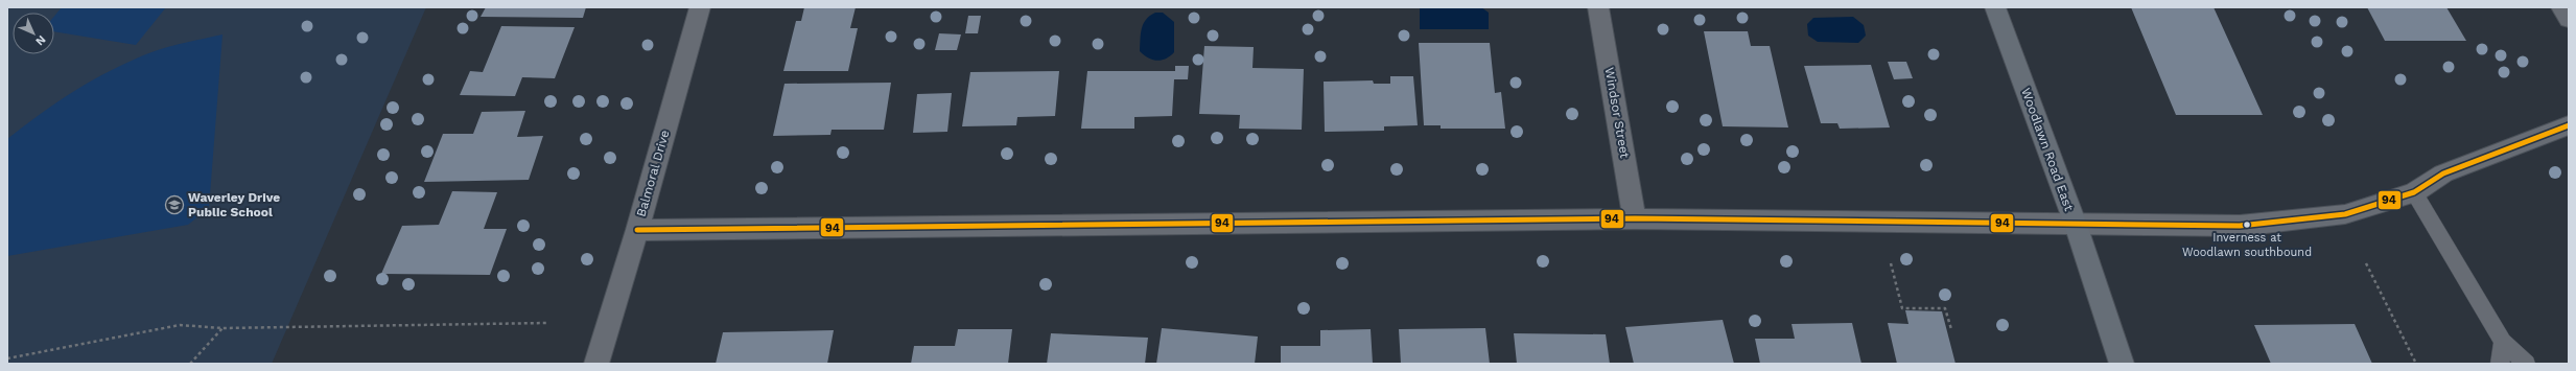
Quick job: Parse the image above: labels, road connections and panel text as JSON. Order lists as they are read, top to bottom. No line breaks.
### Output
{"streets":{"main road":["Woodlawn Road East"],"street":["Windsor Street","Balmoral Drive"]},"places":{"school or university":["Waverley Drive Public School"],"other":["Inverness at Woodlawn southbound"]},"lines":["transit line 94"],"north":"bottom right"}
